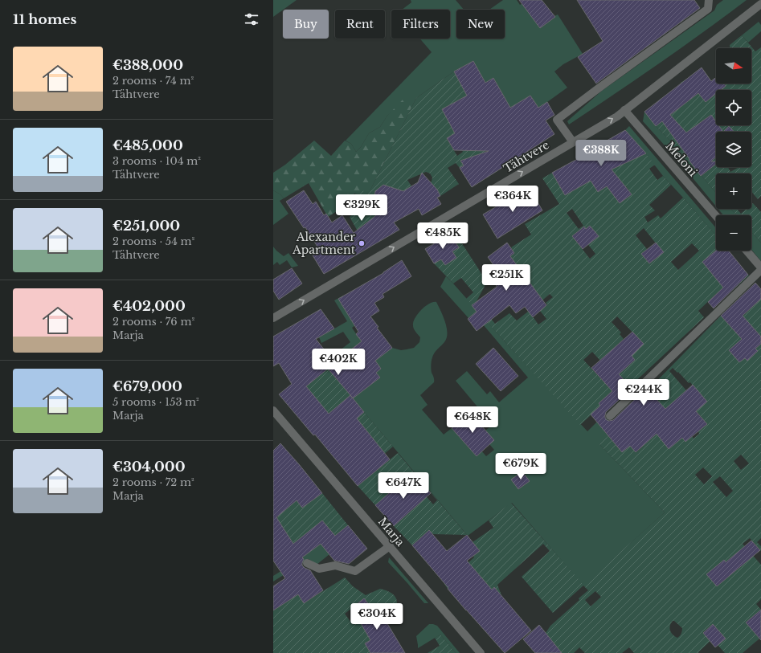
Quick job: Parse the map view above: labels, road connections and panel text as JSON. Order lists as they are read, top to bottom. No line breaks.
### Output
{"streets":{"street":["Tähtvere","Meloni","Marja"]},"crossings":[["Tähtvere","Meloni"]],"one_way":["Tähtvere"],"places":["Alexander Apartment"],"north":"right","page":{"heading":"11 homes","chip":["Buy","Rent","Filters","New"],"list":[{"name":"€388,000","note":"2 rooms · 74 m² · Tähtvere"},{"name":"€485,000","note":"3 rooms · 104 m² · Tähtvere"},{"name":"€251,000","note":"2 rooms · 54 m² · Tähtvere"},{"name":"€402,000","note":"2 rooms · 76 m² · Marja"},{"name":"€679,000","note":"5 rooms · 153 m² · Marja"},{"name":"€304,000","note":"2 rooms · 72 m² · Marja"}],"map_buttons":["+","−"],"price":["€388K","€364K","€329K","€485K","€251K","€402K","€244K","€648K","€679K","€647K","€304K"]}}
